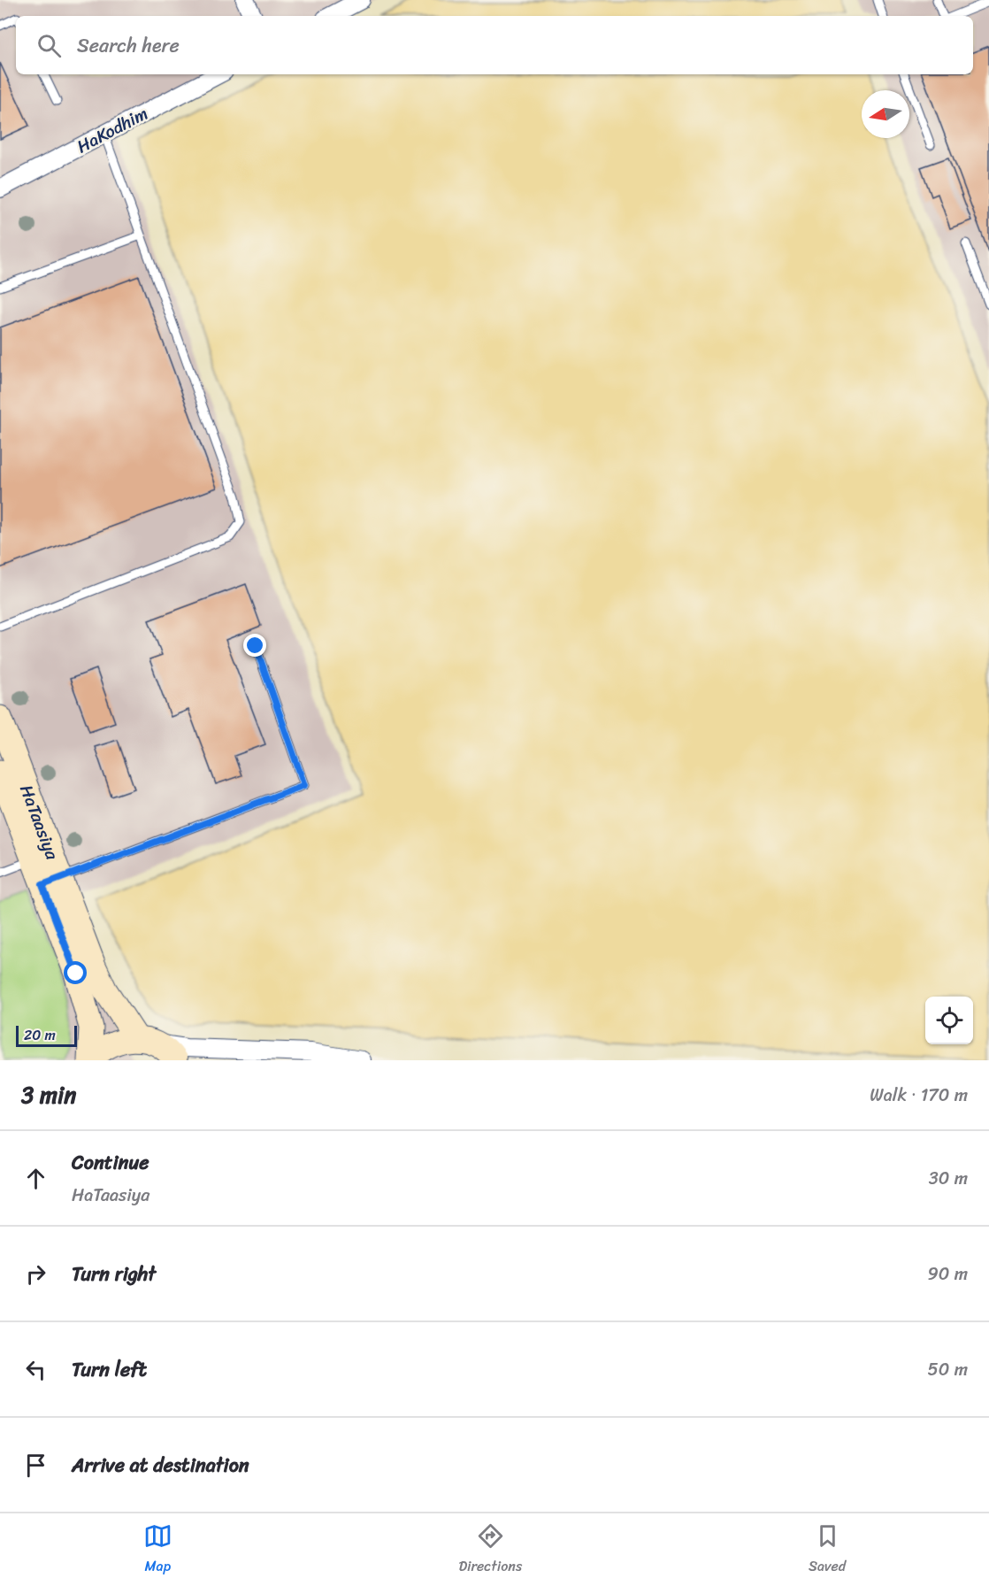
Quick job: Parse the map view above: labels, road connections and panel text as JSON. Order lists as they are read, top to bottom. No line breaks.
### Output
{"streets":{"street":["HaKodhim","HaTaasiya"]},"scale_bar":"20 m","north":"left","page":{"search":"Search here","scale":"20 m","heading":["3 min","Walk · 170 m"],"list":[["Continue","HaTaasiya","30 m"],["Turn right","90 m"],["Turn left","50 m"],"Arrive at destination"],"nav":["Map","Directions","Saved"]}}
